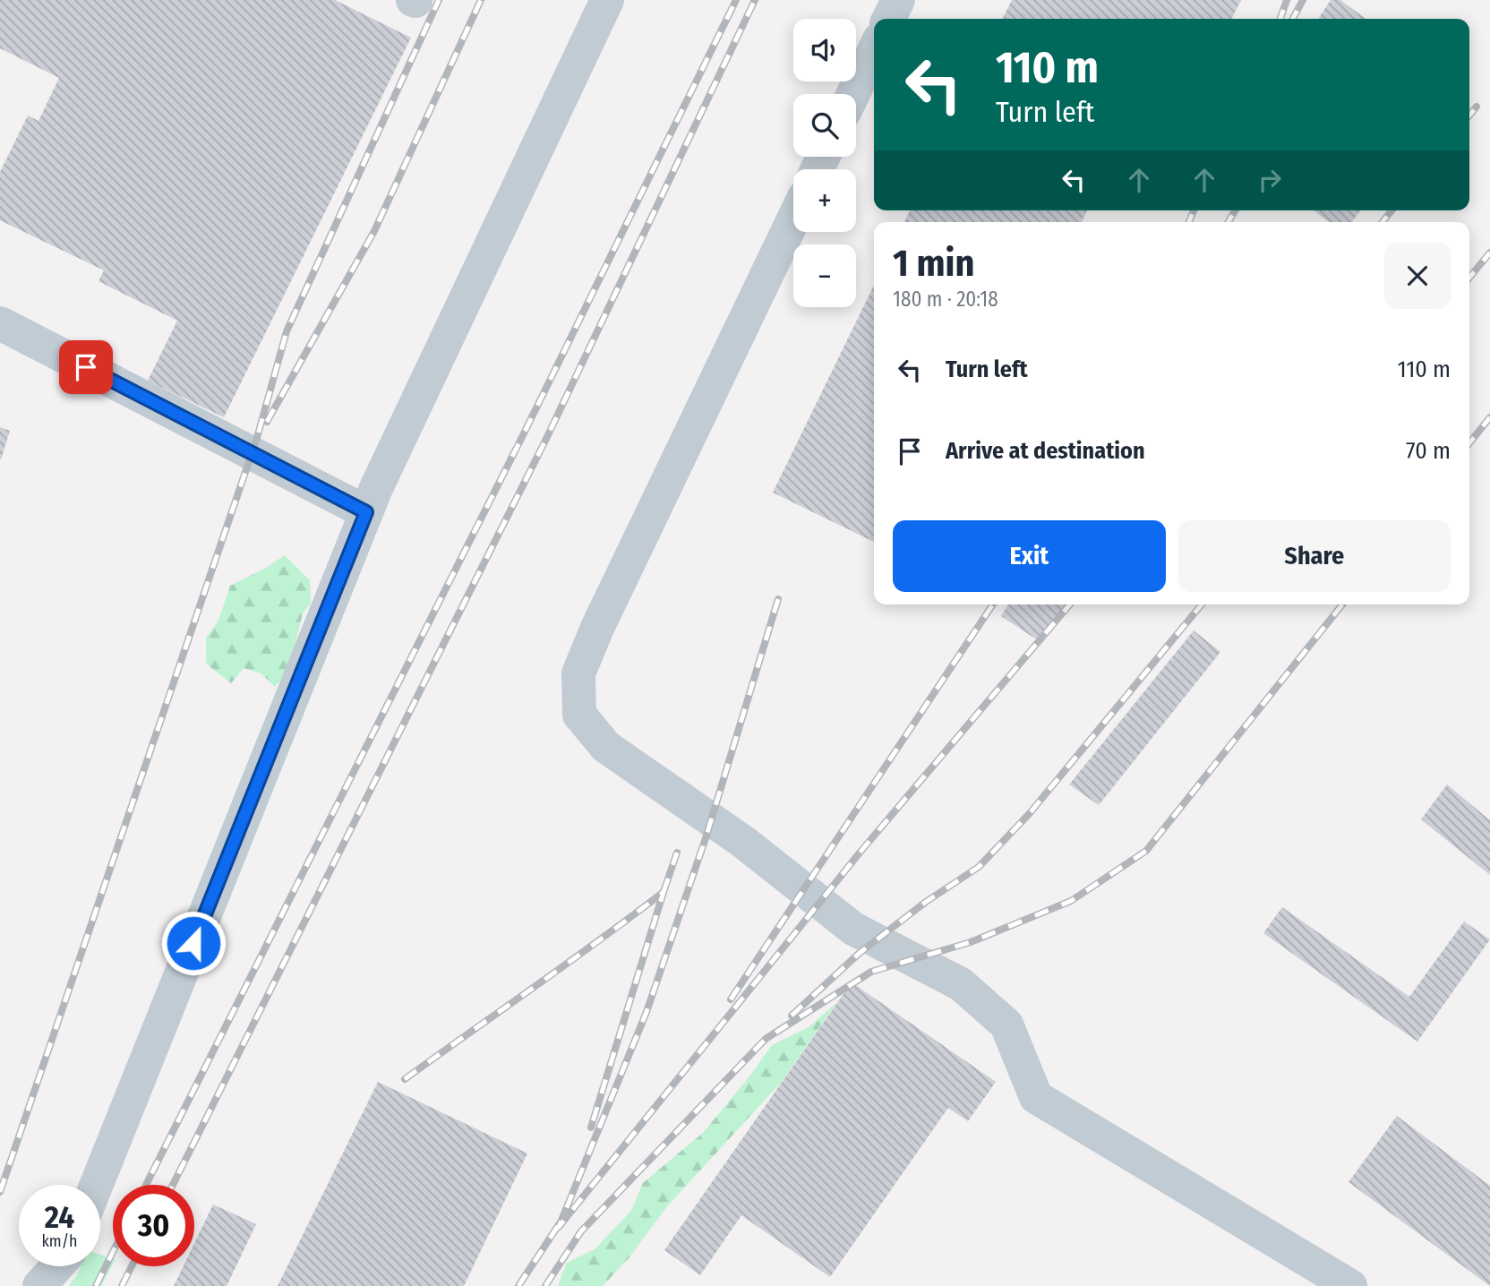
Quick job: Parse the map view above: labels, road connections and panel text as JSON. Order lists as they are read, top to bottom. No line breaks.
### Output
{"page":{"map_buttons":["+","−"],"turn":["110 m","Turn left"],"heading":["1 min","180 m · 20:18"],"list":[{"name":"Turn left","value":"110 m"},{"name":"Arrive at destination","value":"70 m"}],"buttons":["Exit","Share"],"speed":"24 km/h","limit":"30"}}
